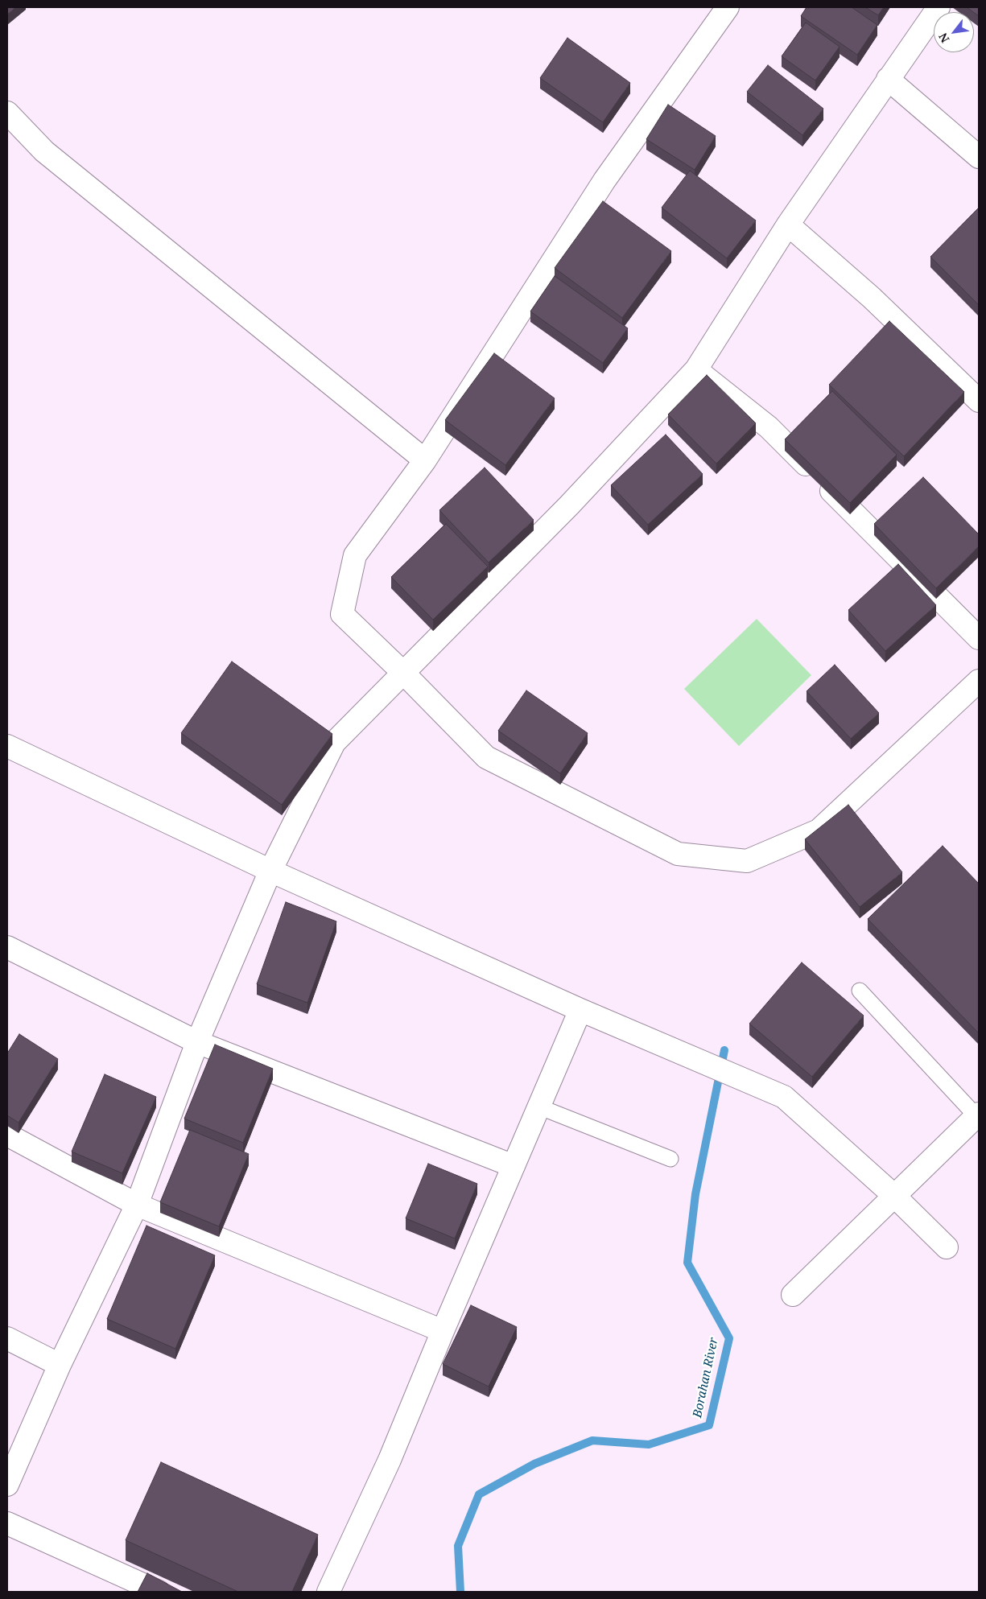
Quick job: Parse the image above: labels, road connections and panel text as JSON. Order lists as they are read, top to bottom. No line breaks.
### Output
{"water":["Borahan River"],"north":"bottom left"}
